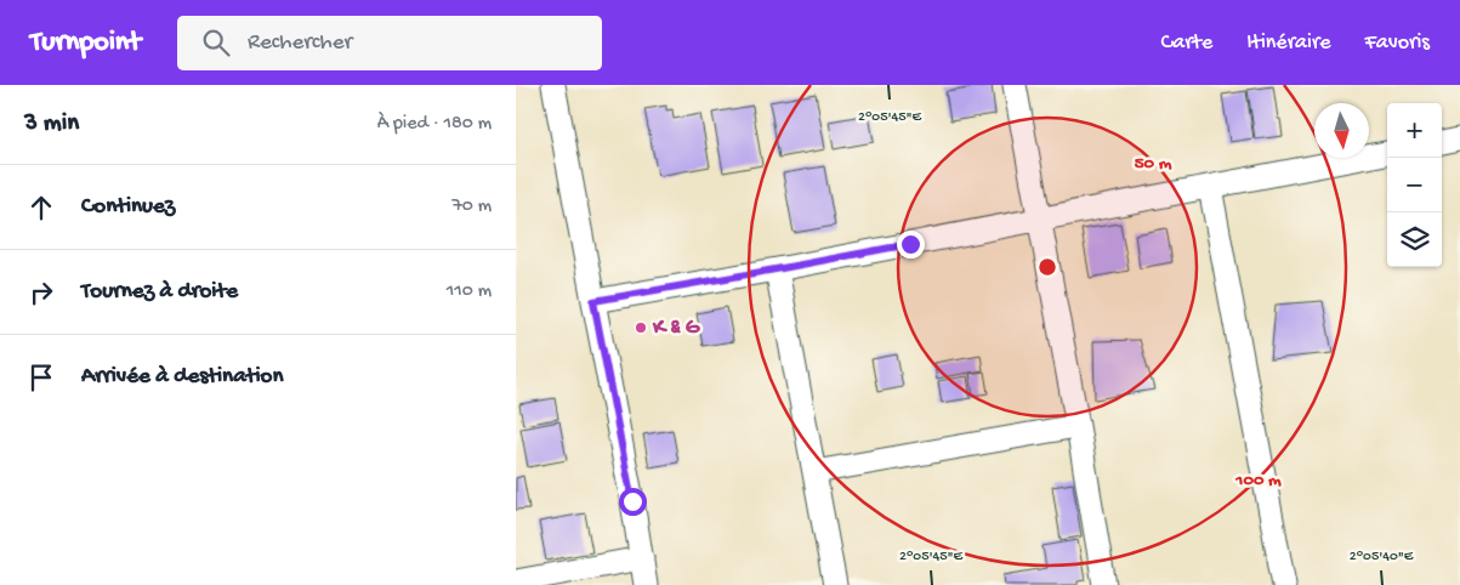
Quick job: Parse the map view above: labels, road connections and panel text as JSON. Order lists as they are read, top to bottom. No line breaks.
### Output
{"places":["K & G"],"north":"bottom","page":{"header":"Turnpoint","search":"Rechercher","nav":["Carte","Itinéraire","Favoris"],"heading":["3 min","À pied · 180 m"],"map_buttons":["+","−"],"list":[["Continuez","70 m"],["Tournez à droite","110 m"],"Arrivée à destination"]},"coordinates":["2°05'45\"E","2°05'40\"E"],"rings":["50 m","100 m"]}
